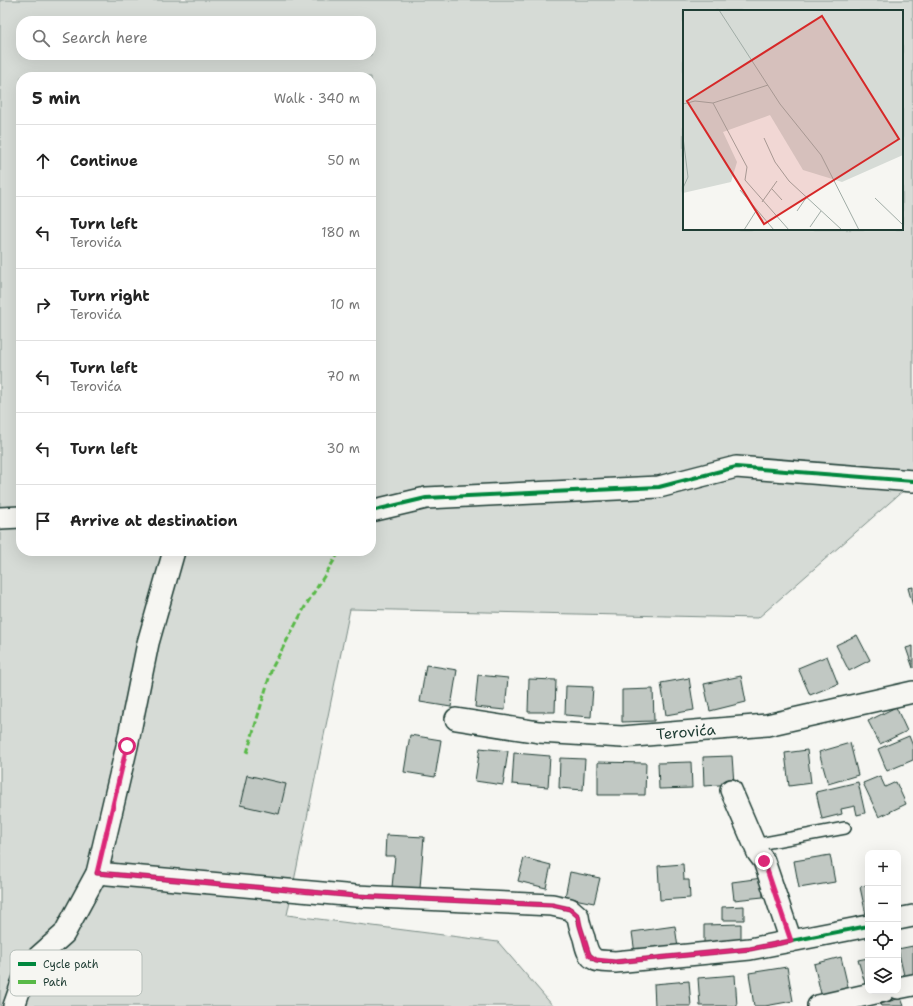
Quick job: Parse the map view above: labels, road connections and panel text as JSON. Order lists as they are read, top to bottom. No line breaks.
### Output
{"streets":{"street":["Terovića"]},"legend":["Cycle path","Path"],"page":{"search":"Search here","heading":["5 min","Walk · 340 m"],"list":[["Continue","50 m"],["Turn left","Terovića","180 m"],["Turn right","Terovića","10 m"],["Turn left","Terovića","70 m"],["Turn left","30 m"],"Arrive at destination"],"map_buttons":["+","−"]}}
